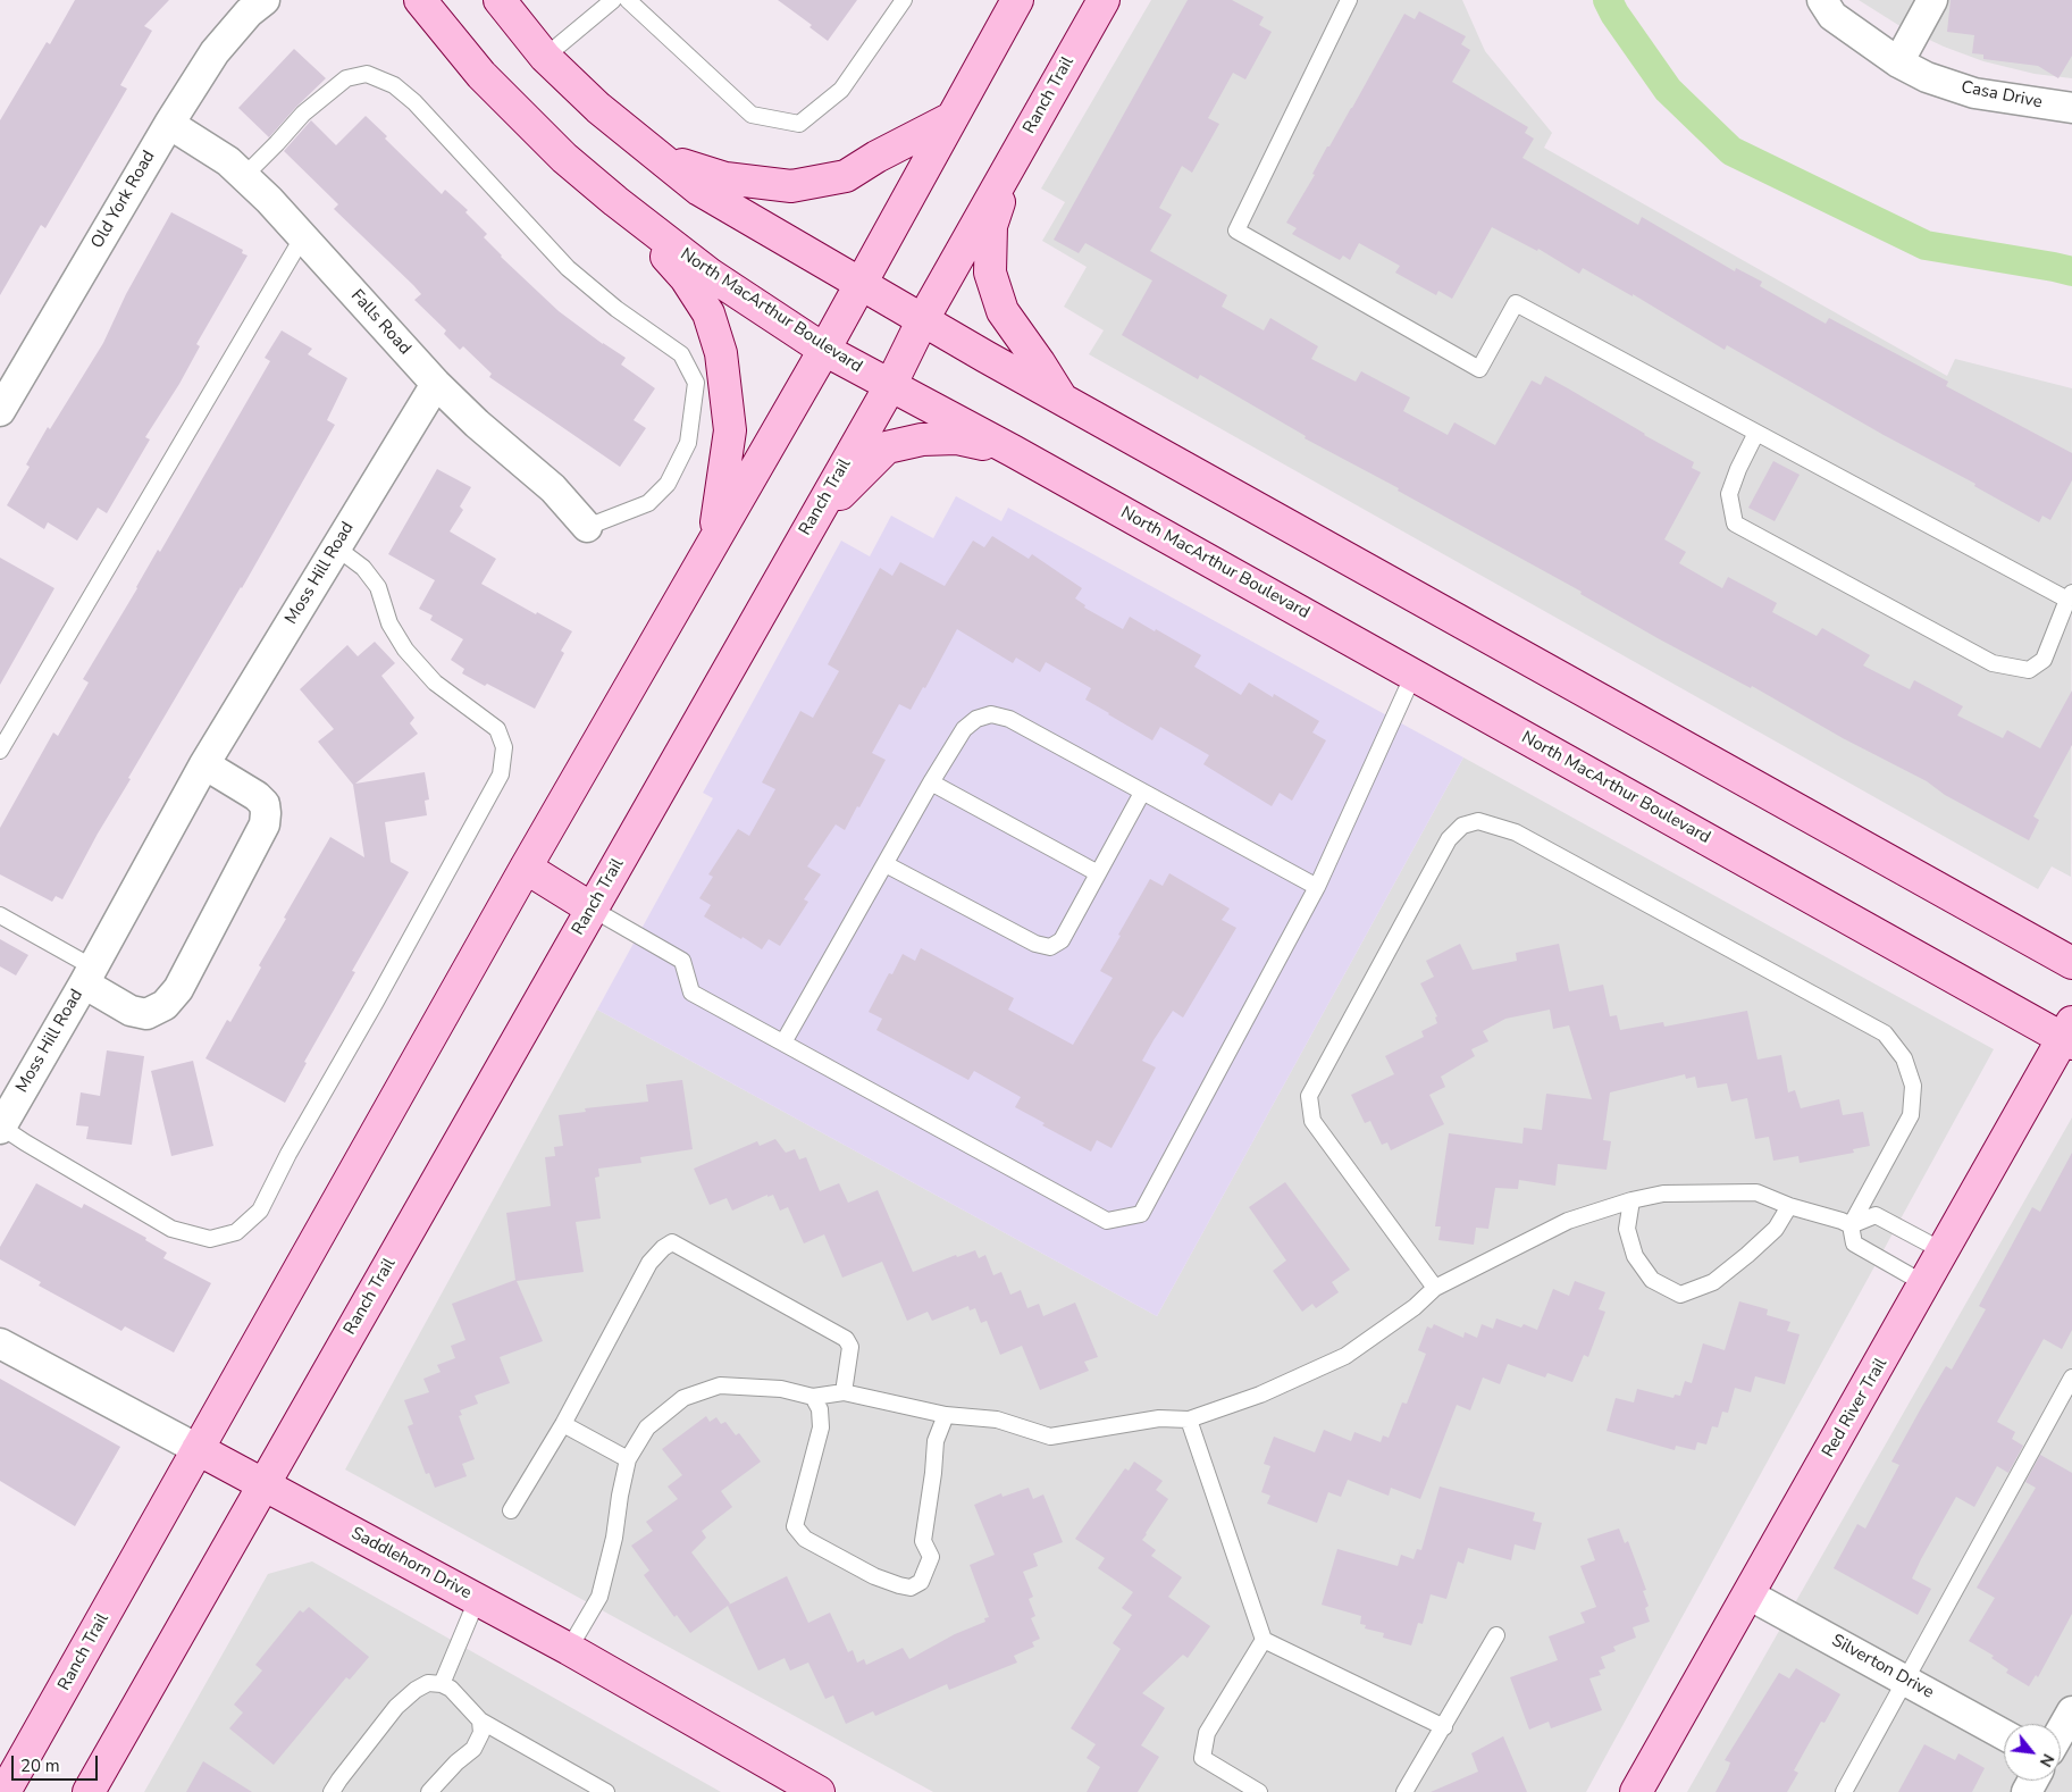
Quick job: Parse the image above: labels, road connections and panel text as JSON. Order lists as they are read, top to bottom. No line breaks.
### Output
{"streets":{"main road":["Ranch Trail","North MacArthur Boulevard","Red River Trail","Saddlehorn Drive"],"street":["Casa Drive","Old York Road","Falls Road","Moss Hill Road","Silverton Drive"]},"crossings":[["Ranch Trail","North MacArthur Boulevard"],["Ranch Trail","Saddlehorn Drive"],["Old York Road","Falls Road"],["North MacArthur Boulevard","Red River Trail"],["Falls Road","Moss Hill Road"],["Red River Trail","Silverton Drive"]],"scale_bar":"20 m","north":"bottom right"}
